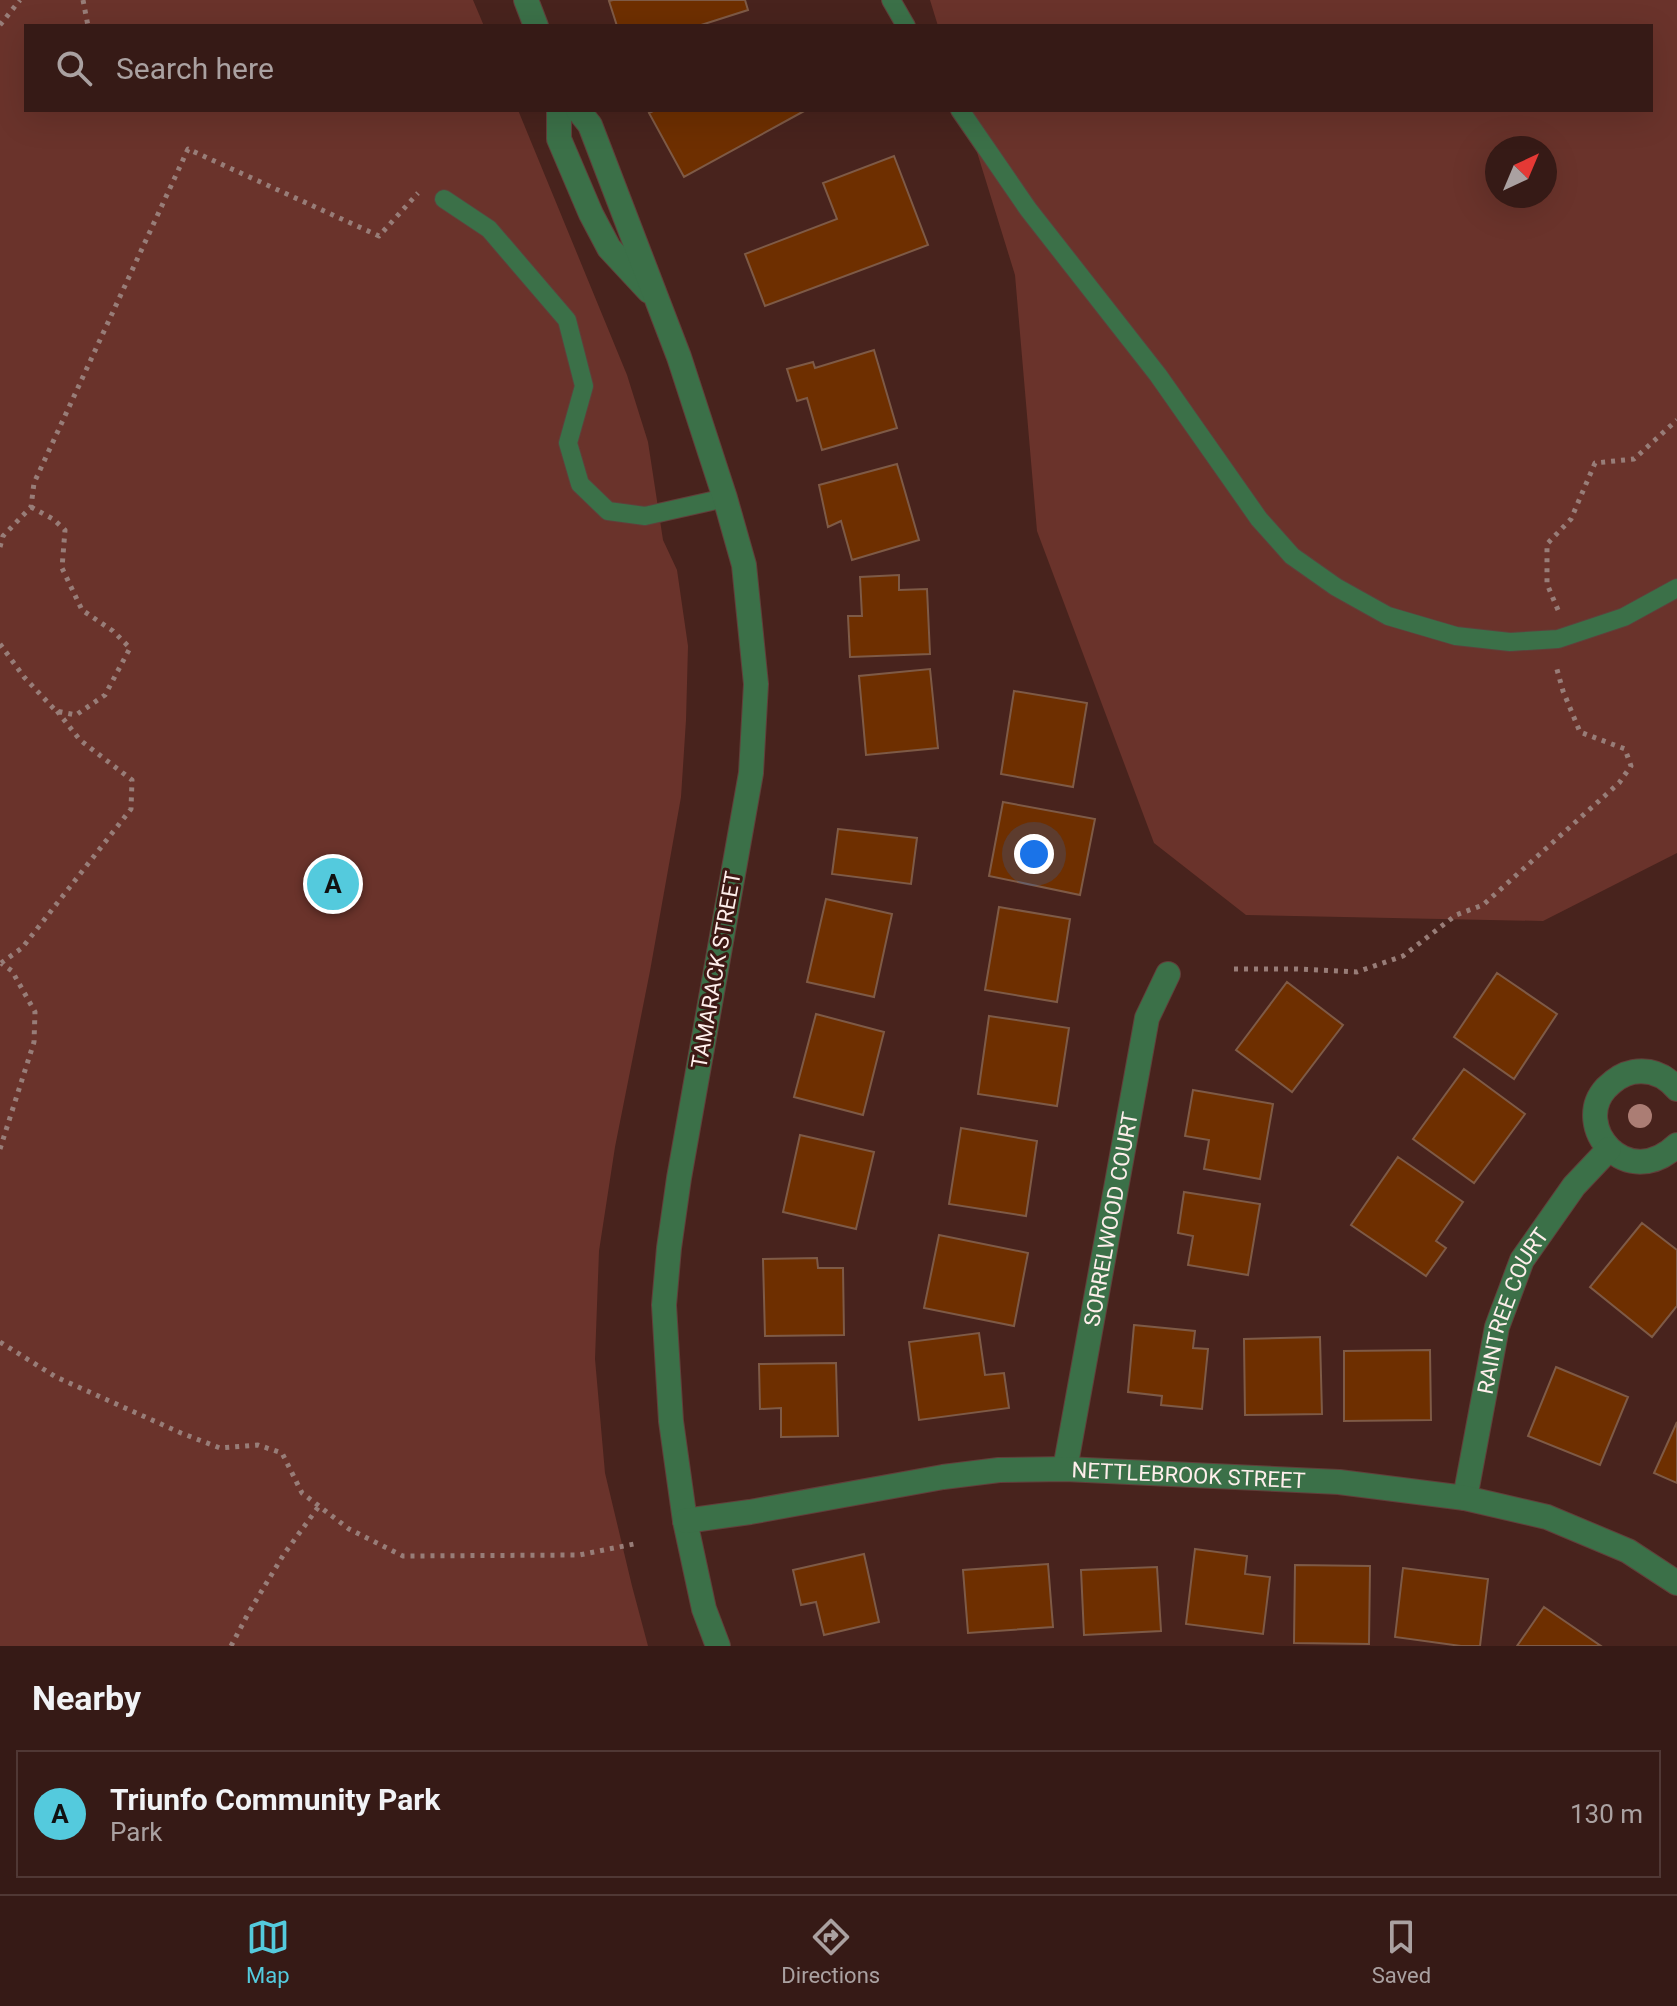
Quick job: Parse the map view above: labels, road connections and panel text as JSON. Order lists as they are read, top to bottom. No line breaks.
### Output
{"streets":{"street":["TAMARACK STREET","SORRELWOOD COURT","RAINTREE COURT","NETTLEBROOK STREET"]},"crossings":[["TAMARACK STREET","NETTLEBROOK STREET"],["SORRELWOOD COURT","NETTLEBROOK STREET"],["RAINTREE COURT","NETTLEBROOK STREET"]],"north":"top right","page":{"search":"Search here","pins":"A","heading":"Nearby","list":[{"mark":"A","name":"Triunfo Community Park","note":"Park","value":"130 m"}],"nav":["Map","Directions","Saved"]}}
